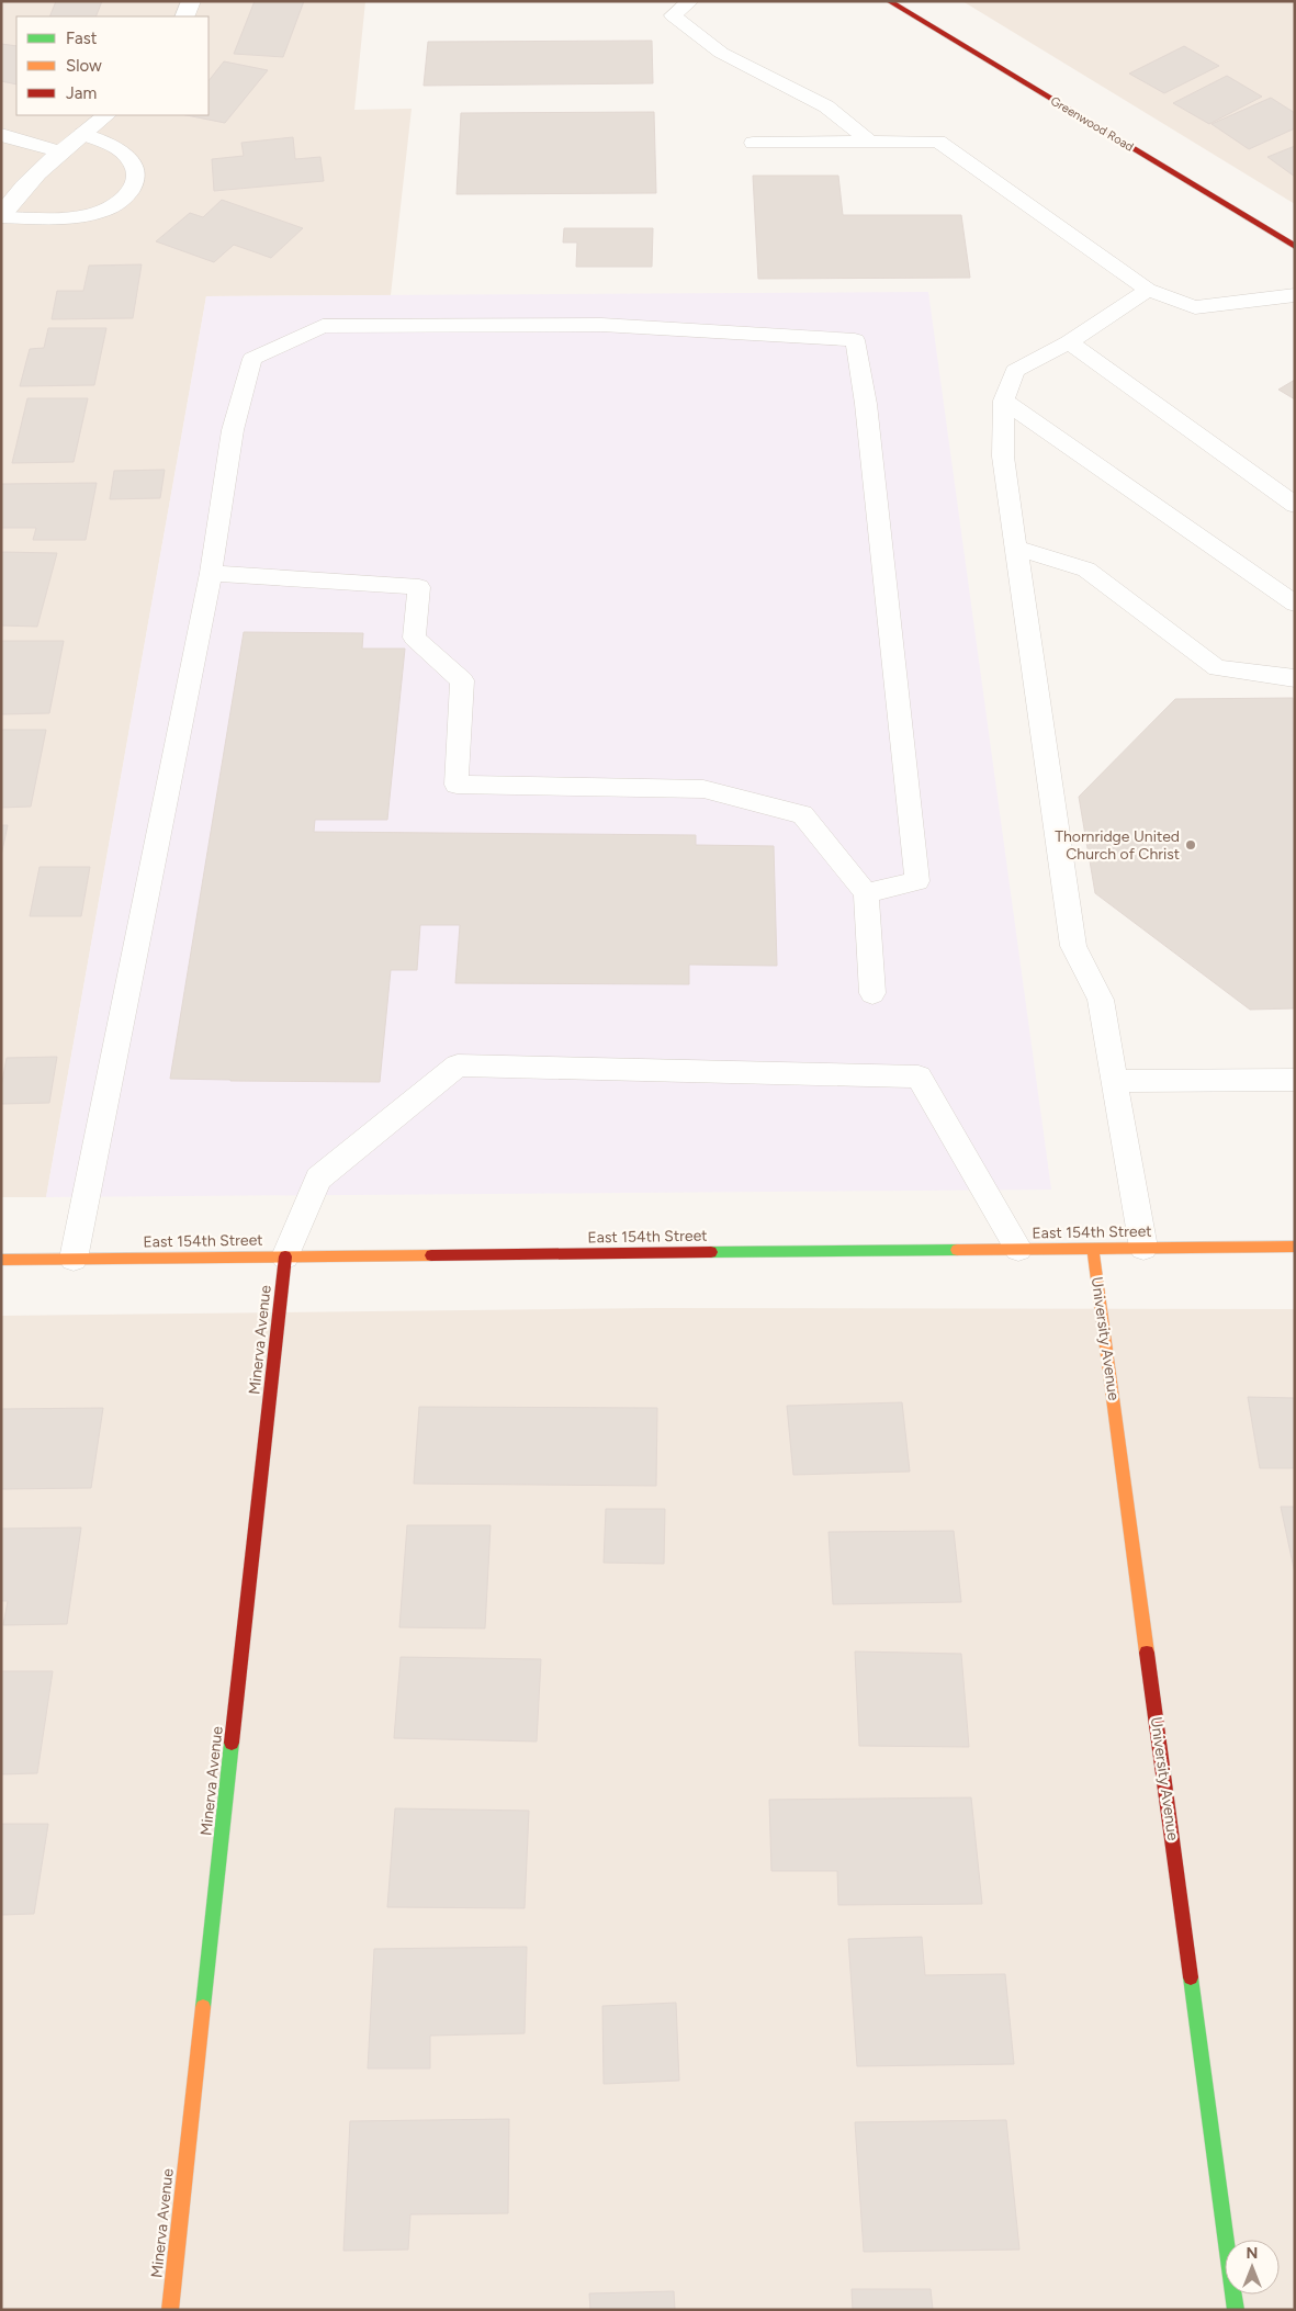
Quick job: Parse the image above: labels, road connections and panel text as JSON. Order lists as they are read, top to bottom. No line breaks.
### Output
{"streets":{"street":["Greenwood Road","East 154th Street","University Avenue","Minerva Avenue"]},"crossings":[["East 154th Street","University Avenue"],["East 154th Street","Minerva Avenue"]],"places":["Thornridge United Church of Christ"],"legend":["Fast","Slow","Jam"],"north":"top"}
